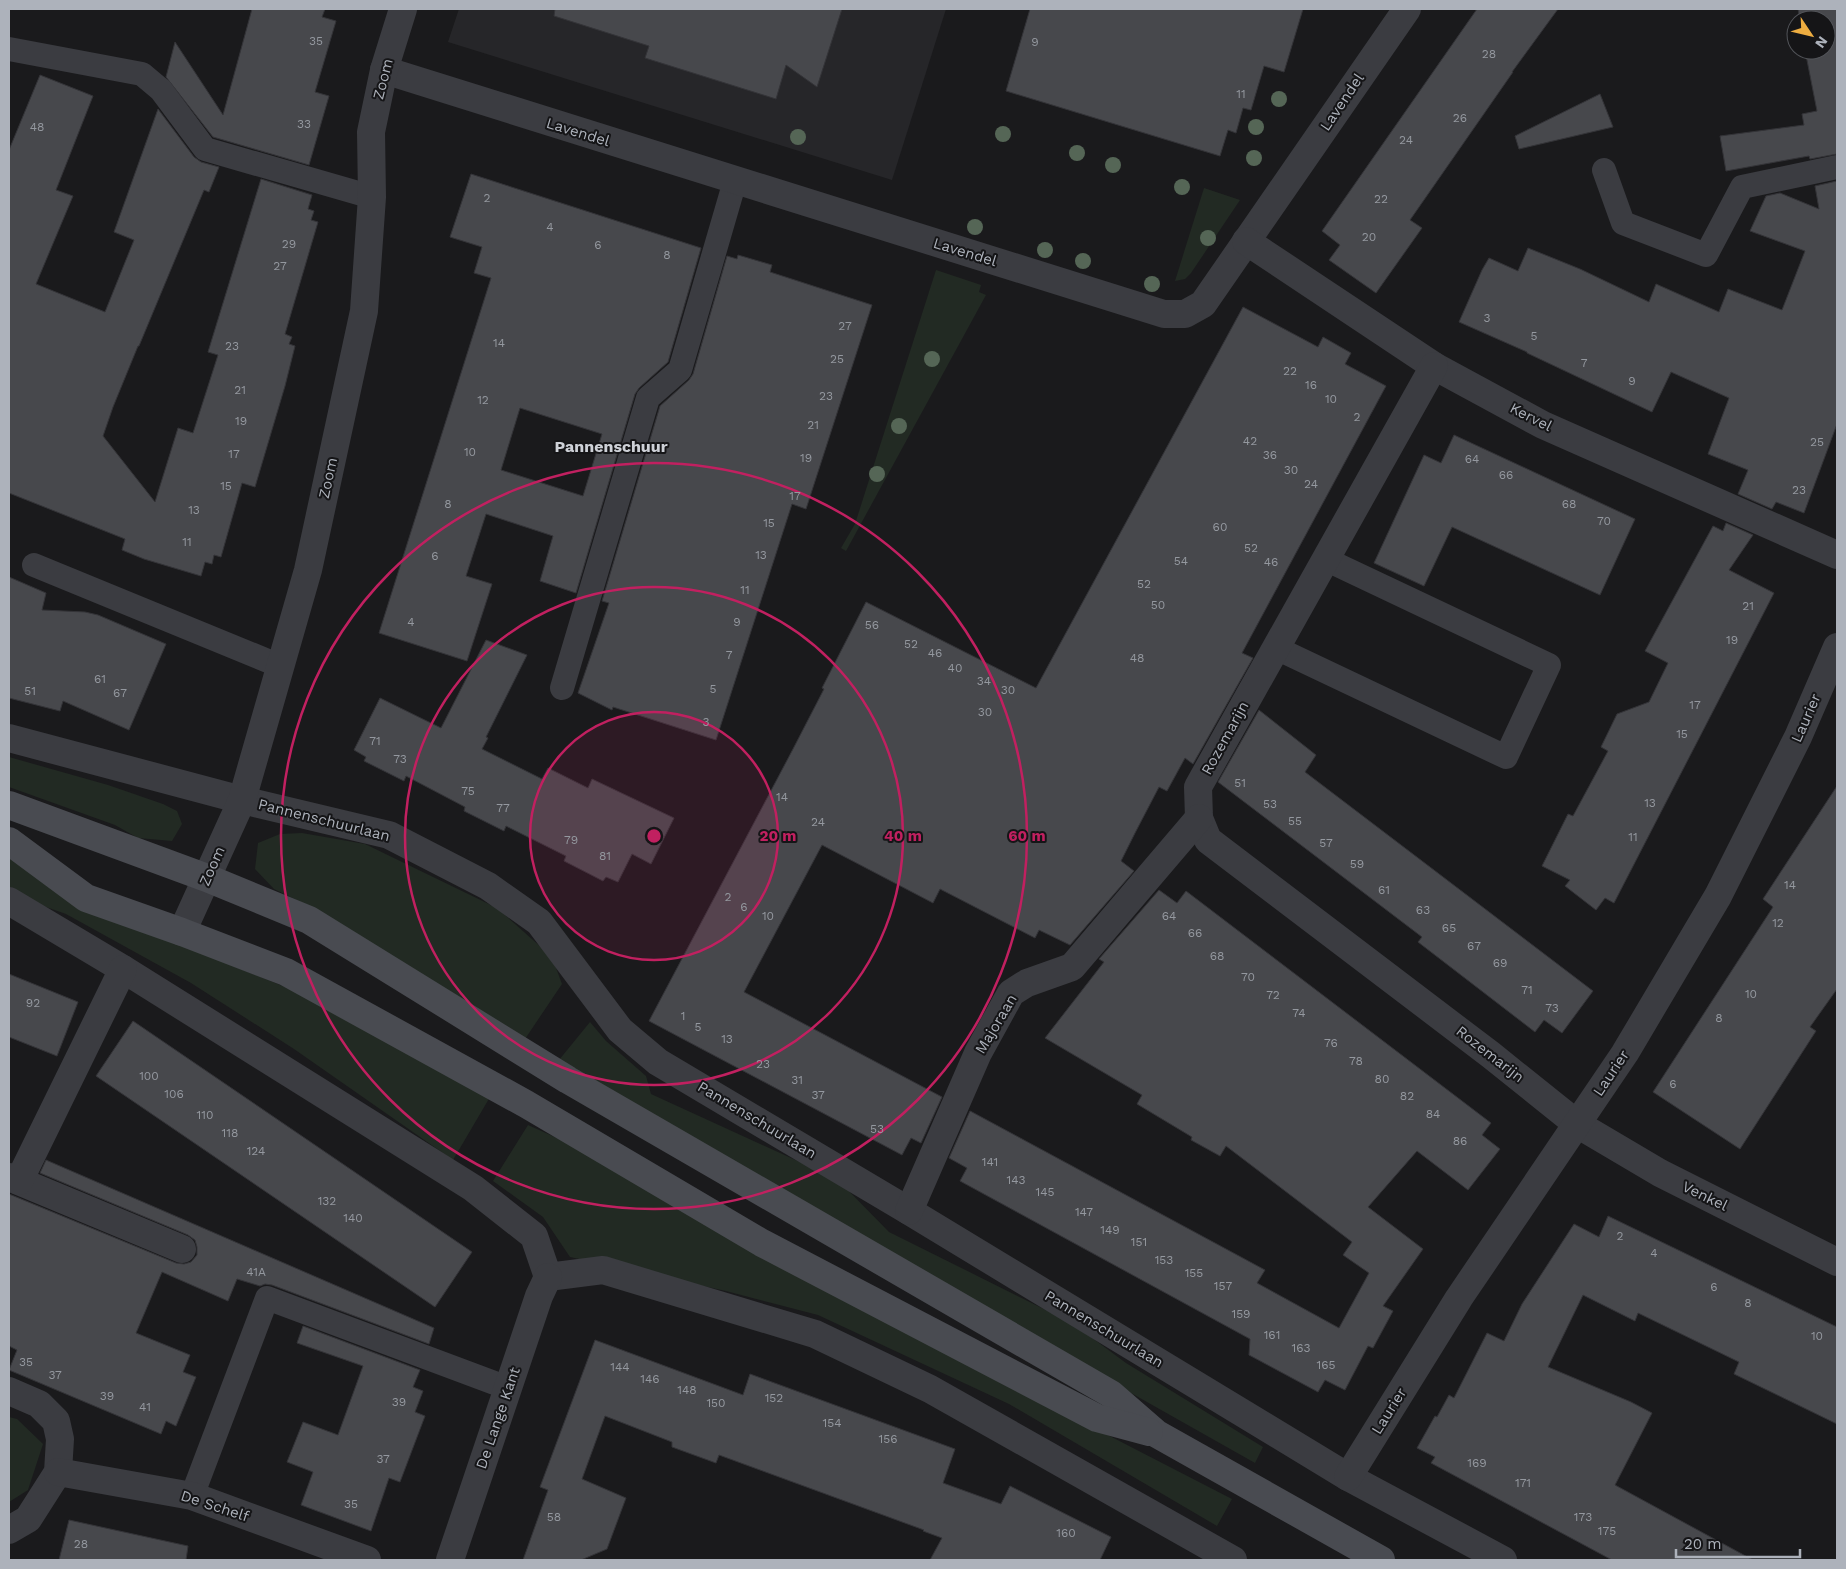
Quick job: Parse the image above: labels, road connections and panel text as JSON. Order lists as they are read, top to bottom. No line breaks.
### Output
{"streets":{"street":["Zoom","Lavendel","Kervel","Laurier","Rozemarijn","Pannenschuurlaan","Majoraan","Venkel","De Lange Kant","De Schelf"]},"crossings":[["Zoom","Lavendel"],["Zoom","Pannenschuurlaan"],["Lavendel","Kervel"],["Kervel","Rozemarijn"],["Laurier","Rozemarijn"],["Laurier","Pannenschuurlaan"],["Laurier","Venkel"],["Rozemarijn","Majoraan"],["Rozemarijn","Venkel"],["Pannenschuurlaan","Majoraan"]],"districts":["Pannenschuur"],"house_numbers":["35","9","28","11","26","33","48","24","2","22","4","20","29","6","8","27","3","27","5","14","23","25","7","22","9","16","21","23","10","12","2","19","21","42","25","10","17","36","19","64","30","66","24","15","23","17","8","68","13","70","15","60","11","52","13","6","54","46","52","11","50","21","4","9","56","19","52","46","7","48","40","61","34","5","30","51","67","17","30","3","15","71","73","51","75","14","13","53","77","55","24","11","79","57","81","59","14","61","2","6","63","10","64","12","65","66","67","68","69","70","71","10","72","92","73","74","1","8","5","13","76","78","23","100","80","31","6","106","37","82","84","110","53","118","86","124","141","143","145","132","147","140","149","2","151","4","153","41A","155","157","6","8","159","161","10","163","35","165","144","37","146","148","39","152","39","150","41","154","156","37","169","171","35","58","173","175","160","28"],"scale_bar":"20 m","north":"bottom right","rings":["20 m","40 m","60 m"]}
